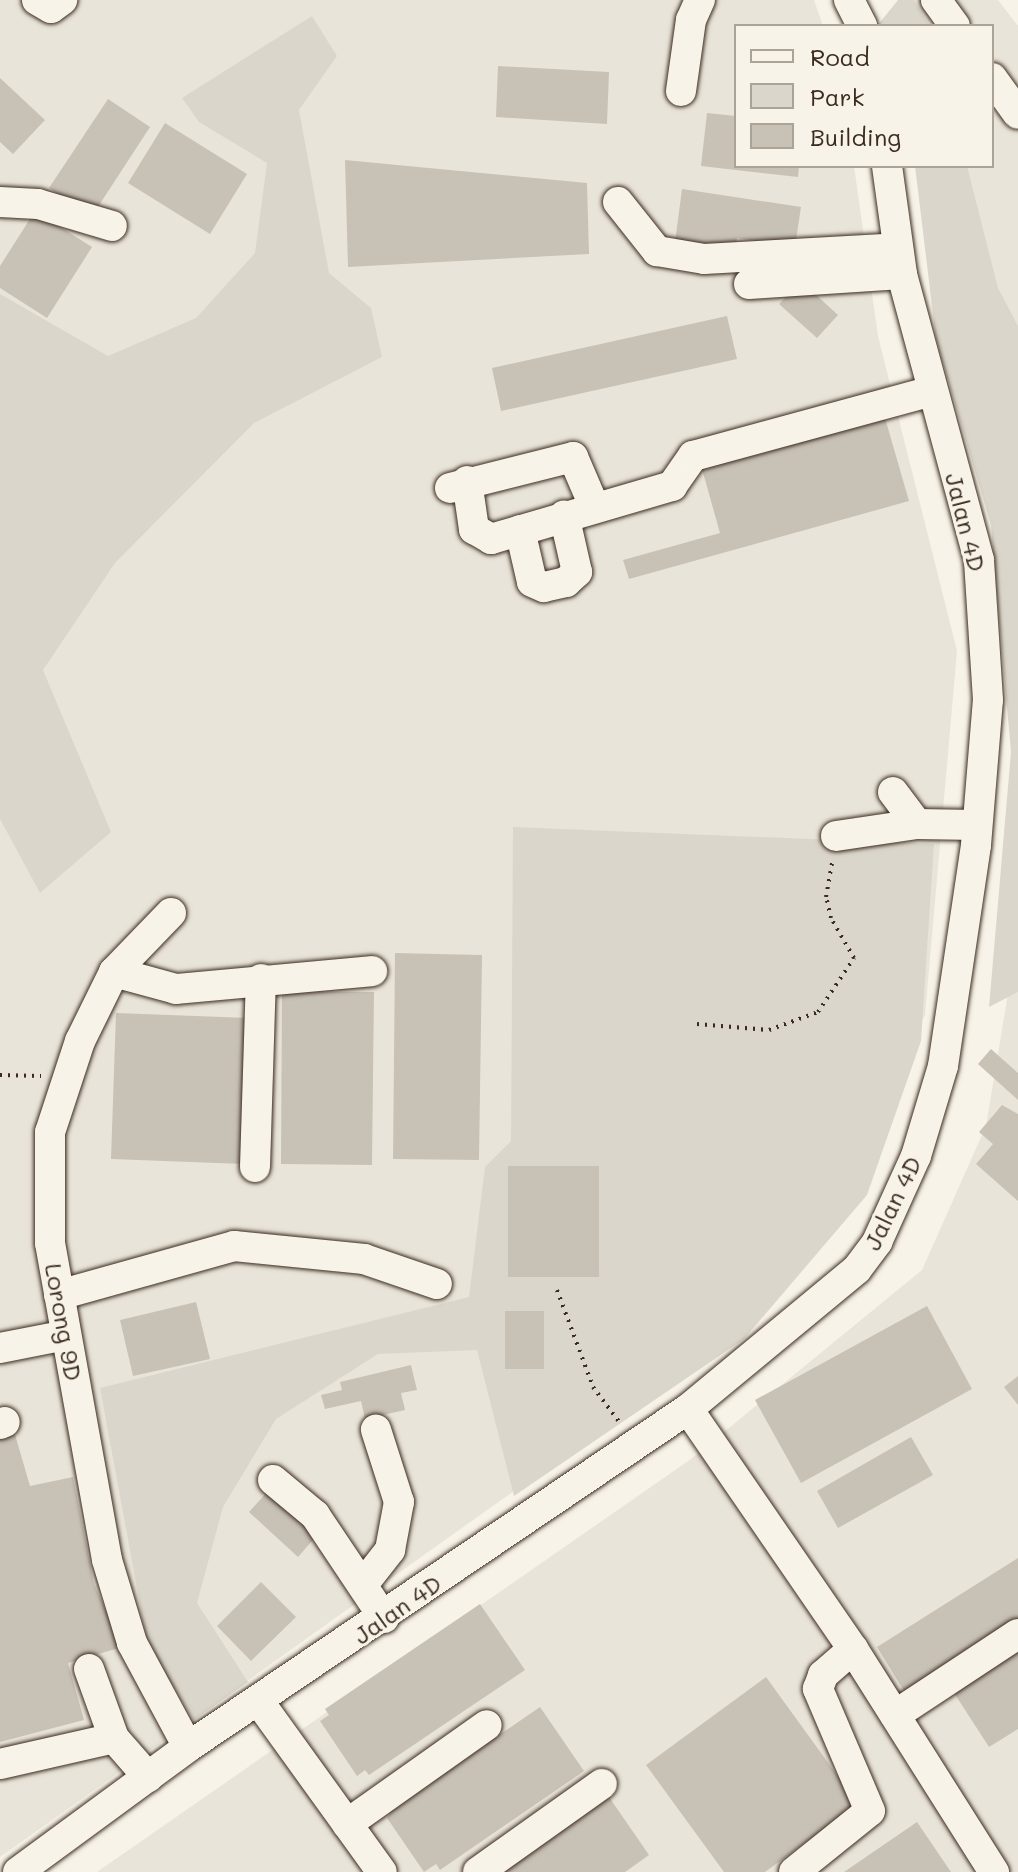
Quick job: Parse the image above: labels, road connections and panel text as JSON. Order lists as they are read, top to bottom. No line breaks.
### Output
{"streets":{"street":["Jalan 4D","Lorong 9D"]},"crossings":[["Jalan 4D","Lorong 9D"]],"legend":["Road","Park","Building"]}
